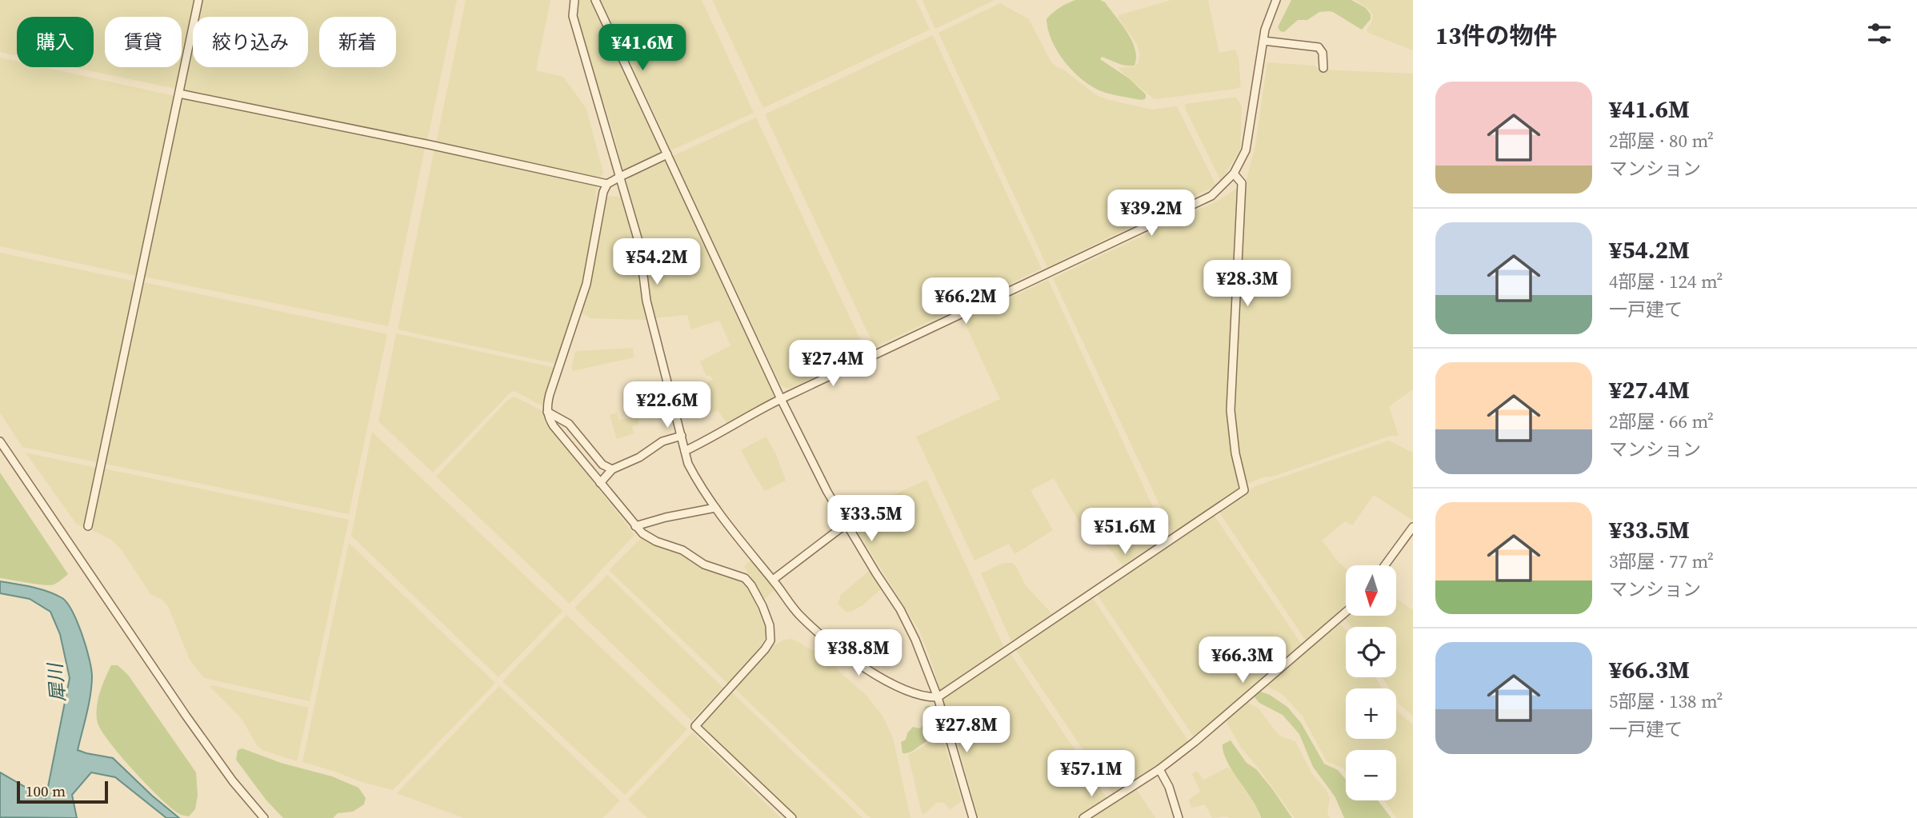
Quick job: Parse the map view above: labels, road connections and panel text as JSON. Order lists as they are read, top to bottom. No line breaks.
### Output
{"water":["犀川"],"scale_bar":"100 m","north":"bottom","page":{"heading":"13件の物件","chip":["購入","賃貸","絞り込み","新着"],"price":["¥41.6M","¥39.2M","¥54.2M","¥28.3M","¥66.2M","¥27.4M","¥22.6M","¥33.5M","¥51.6M","¥38.8M","¥66.3M","¥27.8M","¥57.1M"],"list":[{"name":"¥41.6M","note":"2部屋 · 80 m² · マンション"},{"name":"¥54.2M","note":"4部屋 · 124 m² · 一戸建て"},{"name":"¥27.4M","note":"2部屋 · 66 m² · マンション"},{"name":"¥33.5M","note":"3部屋 · 77 m² · マンション"},{"name":"¥66.3M","note":"5部屋 · 138 m² · 一戸建て"}],"map_buttons":["+","−"],"scale":"100 m"}}
